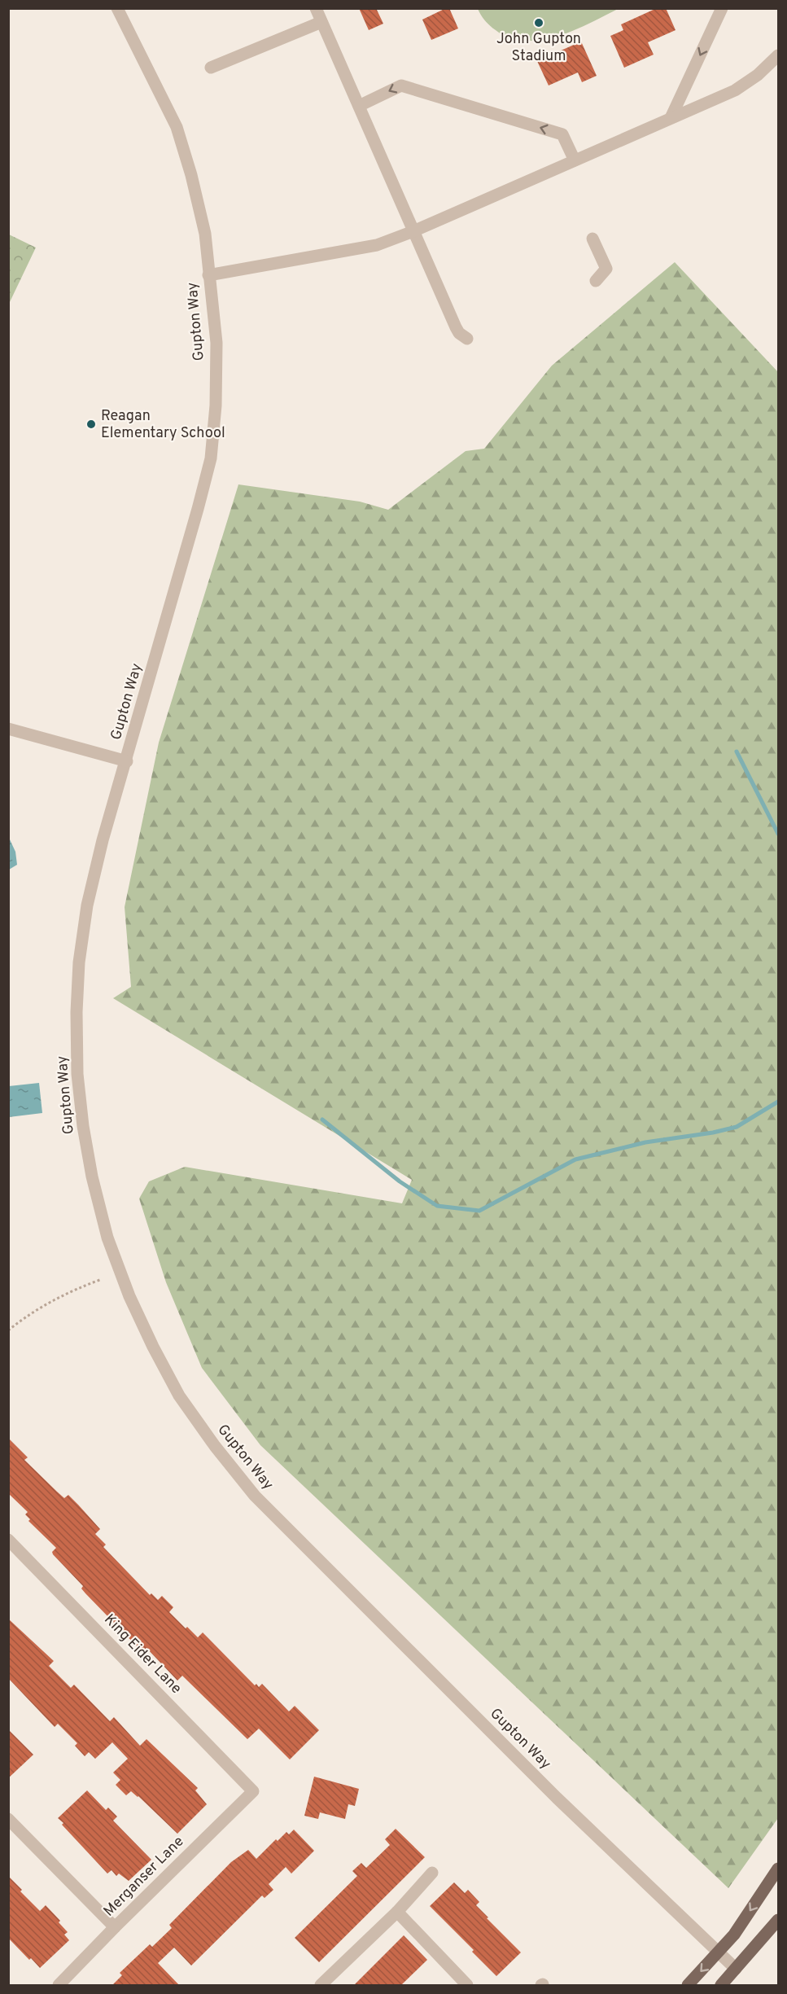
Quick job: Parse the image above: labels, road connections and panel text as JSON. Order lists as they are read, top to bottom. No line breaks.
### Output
{"streets":{"street":["Gupton Way","King Eider Lane","Merganser Lane"]},"crossings":[["King Eider Lane","Merganser Lane"]],"places":["John Gupton Stadium","Reagan Elementary School"]}
